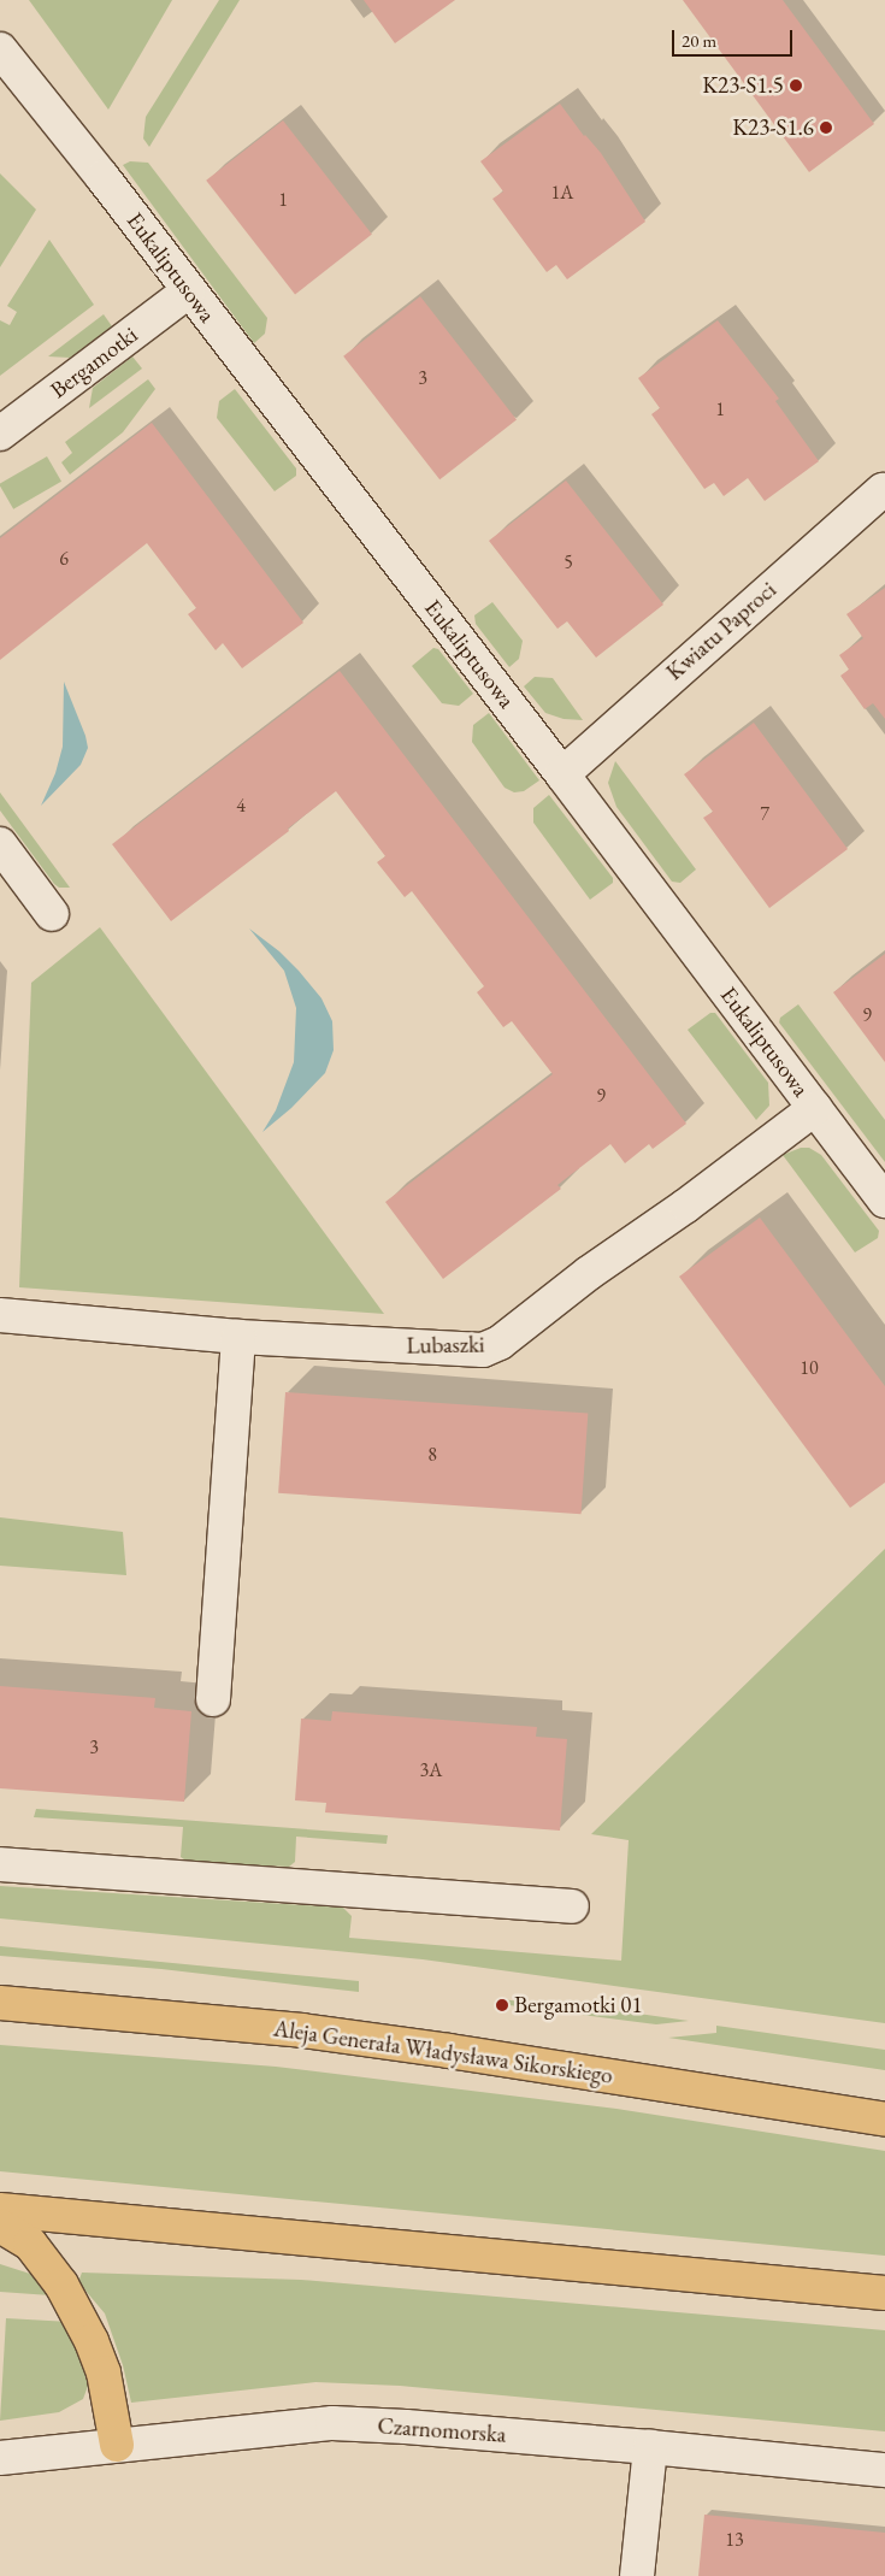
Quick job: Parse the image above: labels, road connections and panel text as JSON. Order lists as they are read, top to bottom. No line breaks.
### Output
{"streets":{"main road":["Aleja Generała Władysława Sikorskiego"],"street":["Eukaliptusowa","Bergamotki","Kwiatu Paproci","Lubaszki","Czarnomorska"]},"crossings":[["Eukaliptusowa","Bergamotki"],["Eukaliptusowa","Kwiatu Paproci"],["Eukaliptusowa","Lubaszki"]],"places":["K23-S1.5","K23-S1.6","Bergamotki 01"],"house_numbers":["1A","1","3","1","6","5","4","7","9","9","10","8","3","3A","13"],"scale_bar":"20 m"}
